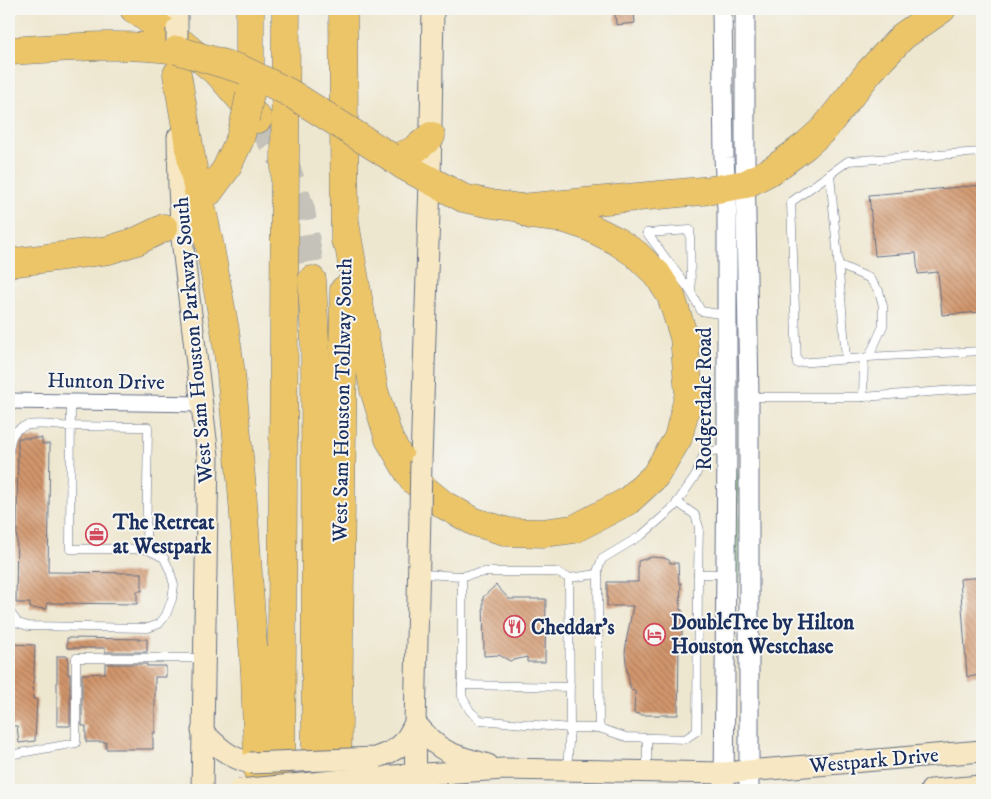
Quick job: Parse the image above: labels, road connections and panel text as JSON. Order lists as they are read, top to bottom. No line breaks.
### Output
{"streets":{"highway":["West Sam Houston Tollway South"],"main road":["West Sam Houston Parkway South","Westpark Drive"],"street":["Hunton Drive","Rodgerdale Road"]},"crossings":[["West Sam Houston Parkway South","Hunton Drive"],["Rodgerdale Road","Westpark Drive"]],"places":{"office":["The Retreat at Westpark"],"restaurant":["Cheddar's"],"hotel":["DoubleTree by Hilton Houston Westchase"]}}
